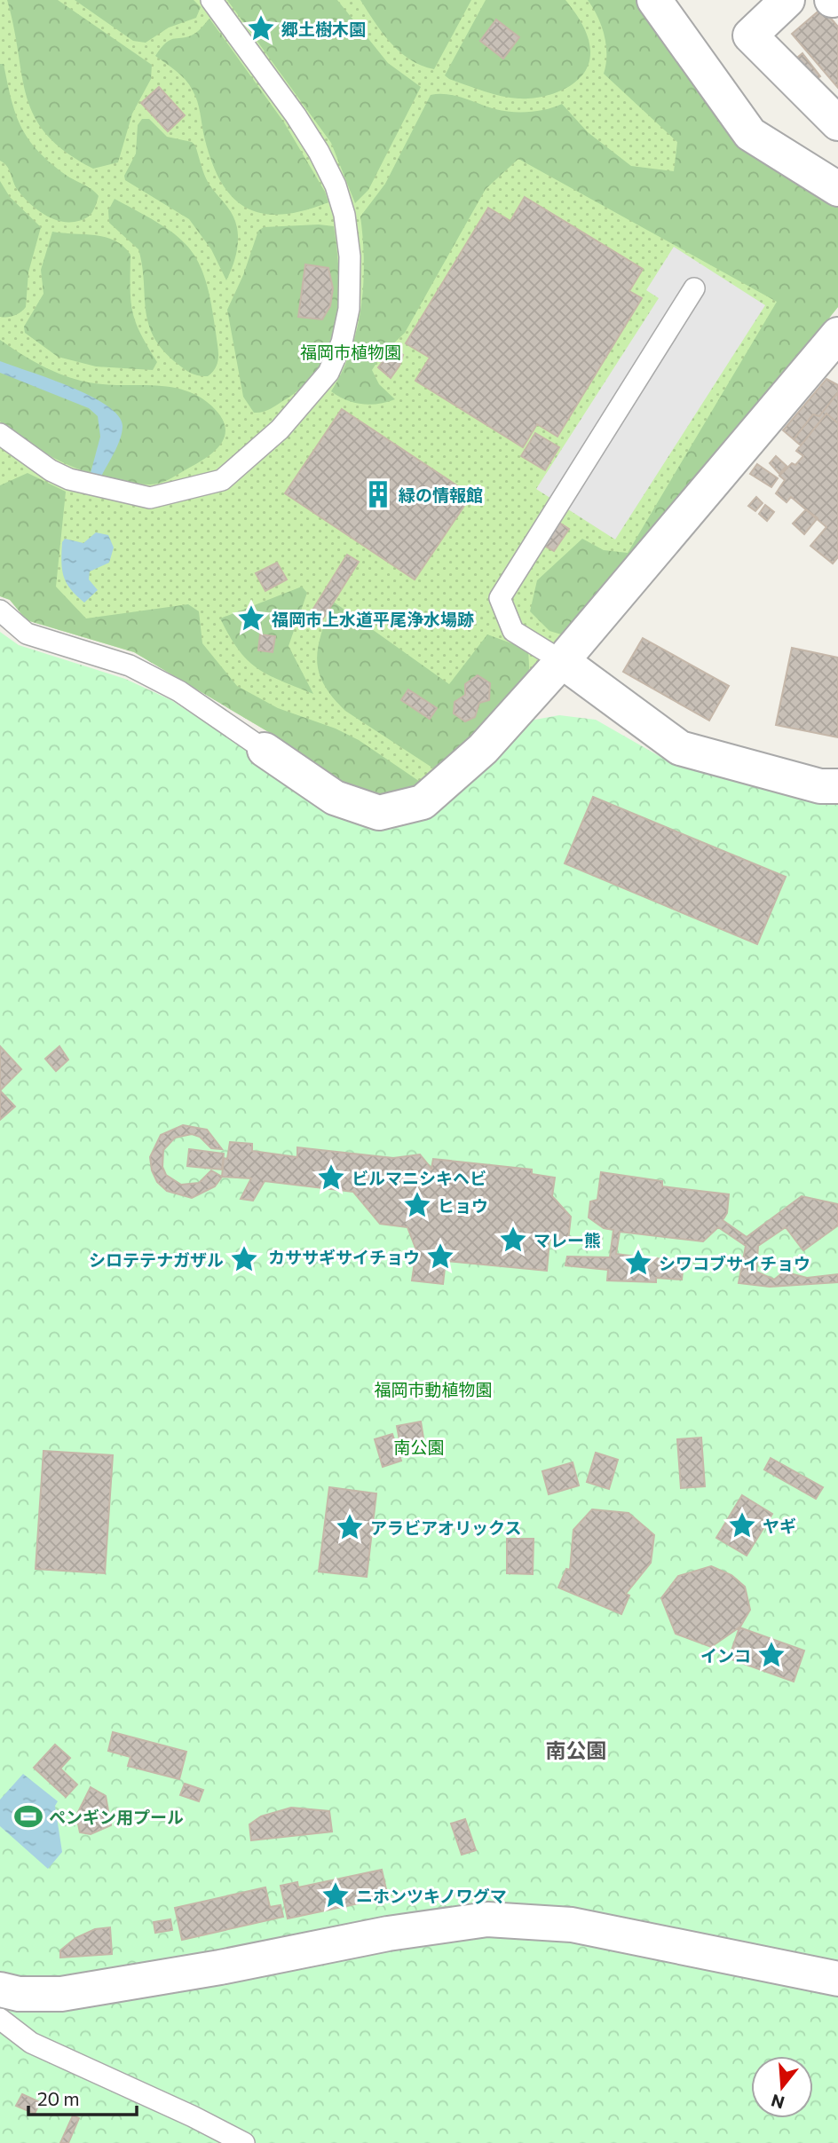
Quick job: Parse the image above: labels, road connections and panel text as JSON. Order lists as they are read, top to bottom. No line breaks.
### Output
{"districts":["南公園"],"parks":["福岡市植物園","福岡市動植物園","南公園"],"places":{"place":["郷土樹木園","福岡市上水道平尾浄水場跡","ビルマニシキヘビ","ヒョウ","マレー熊","カササギサイチョウ","シロテテナガザル","シワコブサイチョウ","ヤギ","アラビアオリックス","インコ","ニホンツキノワグマ"],"building":["緑の情報館"],"sports":["ペンギン用プール"]},"scale_bar":"20 m","north":"bottom"}
